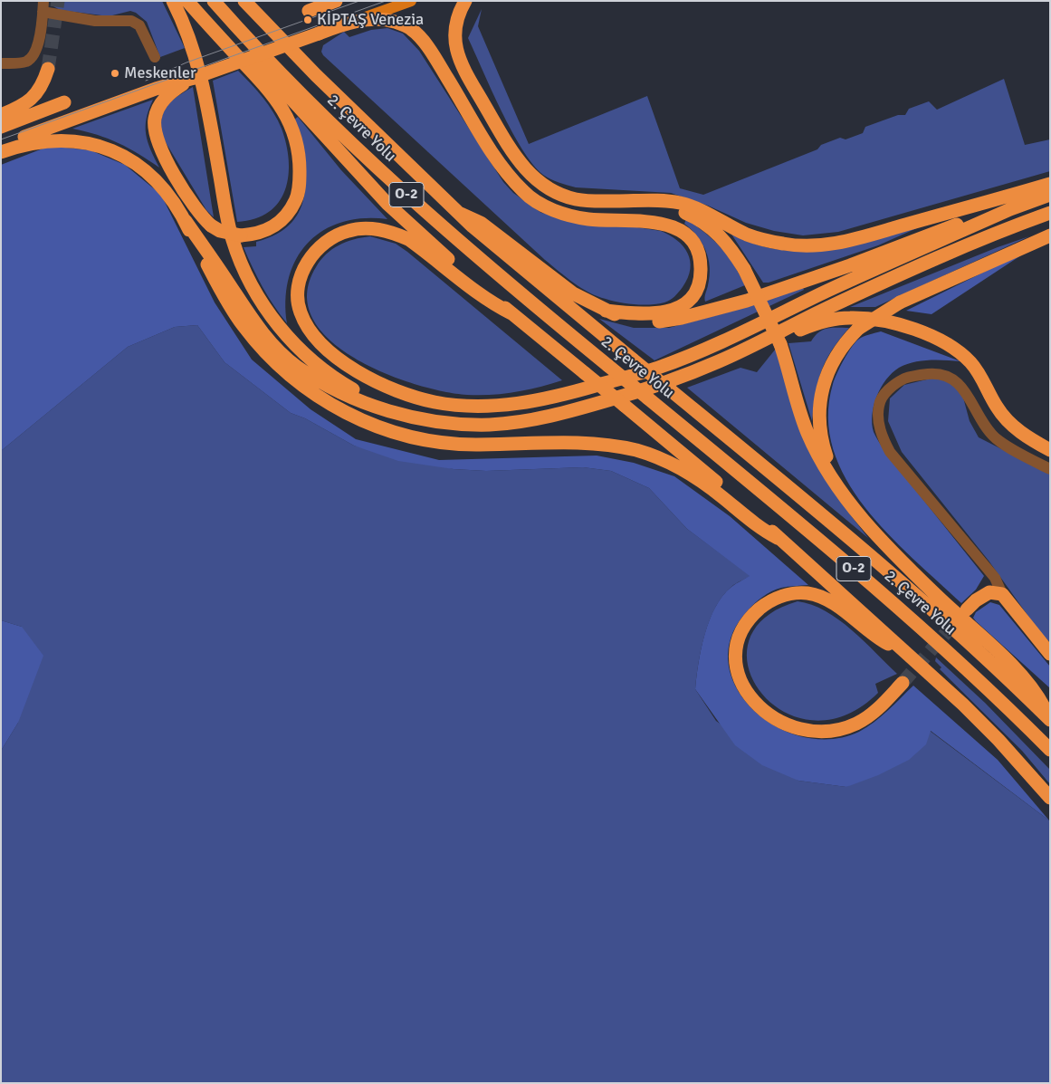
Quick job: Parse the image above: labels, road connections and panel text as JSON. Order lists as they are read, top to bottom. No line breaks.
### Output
{"streets":{"highway":["2. Çevre Yolu","O-2"]},"places":["KİPTAŞ Venezia","Meskenler"]}
